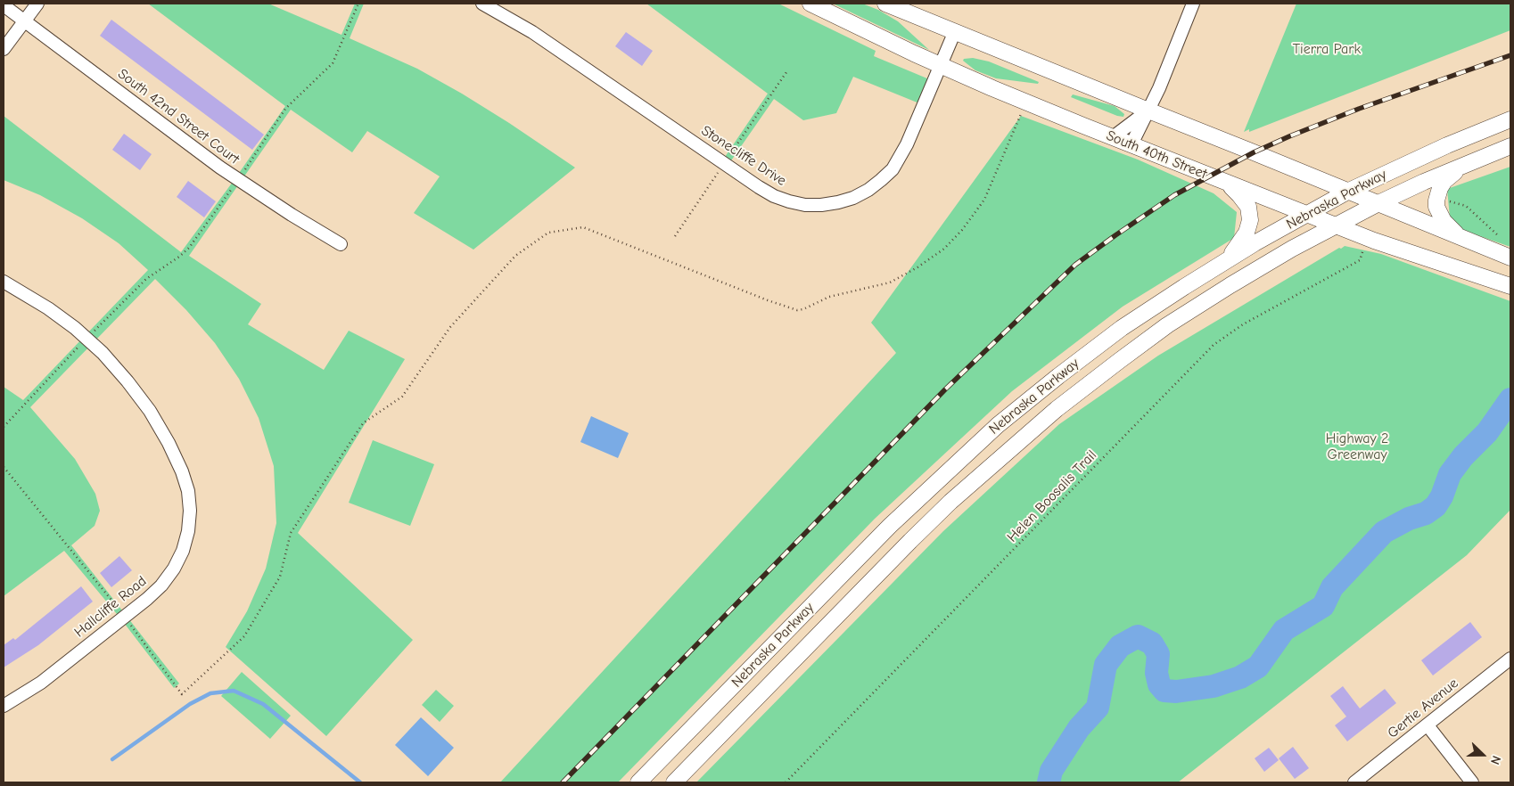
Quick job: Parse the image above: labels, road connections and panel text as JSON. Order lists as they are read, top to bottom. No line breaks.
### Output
{"streets":{"main road":["South 40th Street","Nebraska Parkway"],"street":["South 42nd Street Court","Stonecliffe Drive","Hallcliffe Road","Gertie Avenue"],"path":["Helen Boosalis Trail"]},"crossings":[["South 40th Street","Stonecliffe Drive"],["South 40th Street","Nebraska Parkway"]],"parks":["Tierra Park","Highway 2 Greenway"],"north":"right"}
